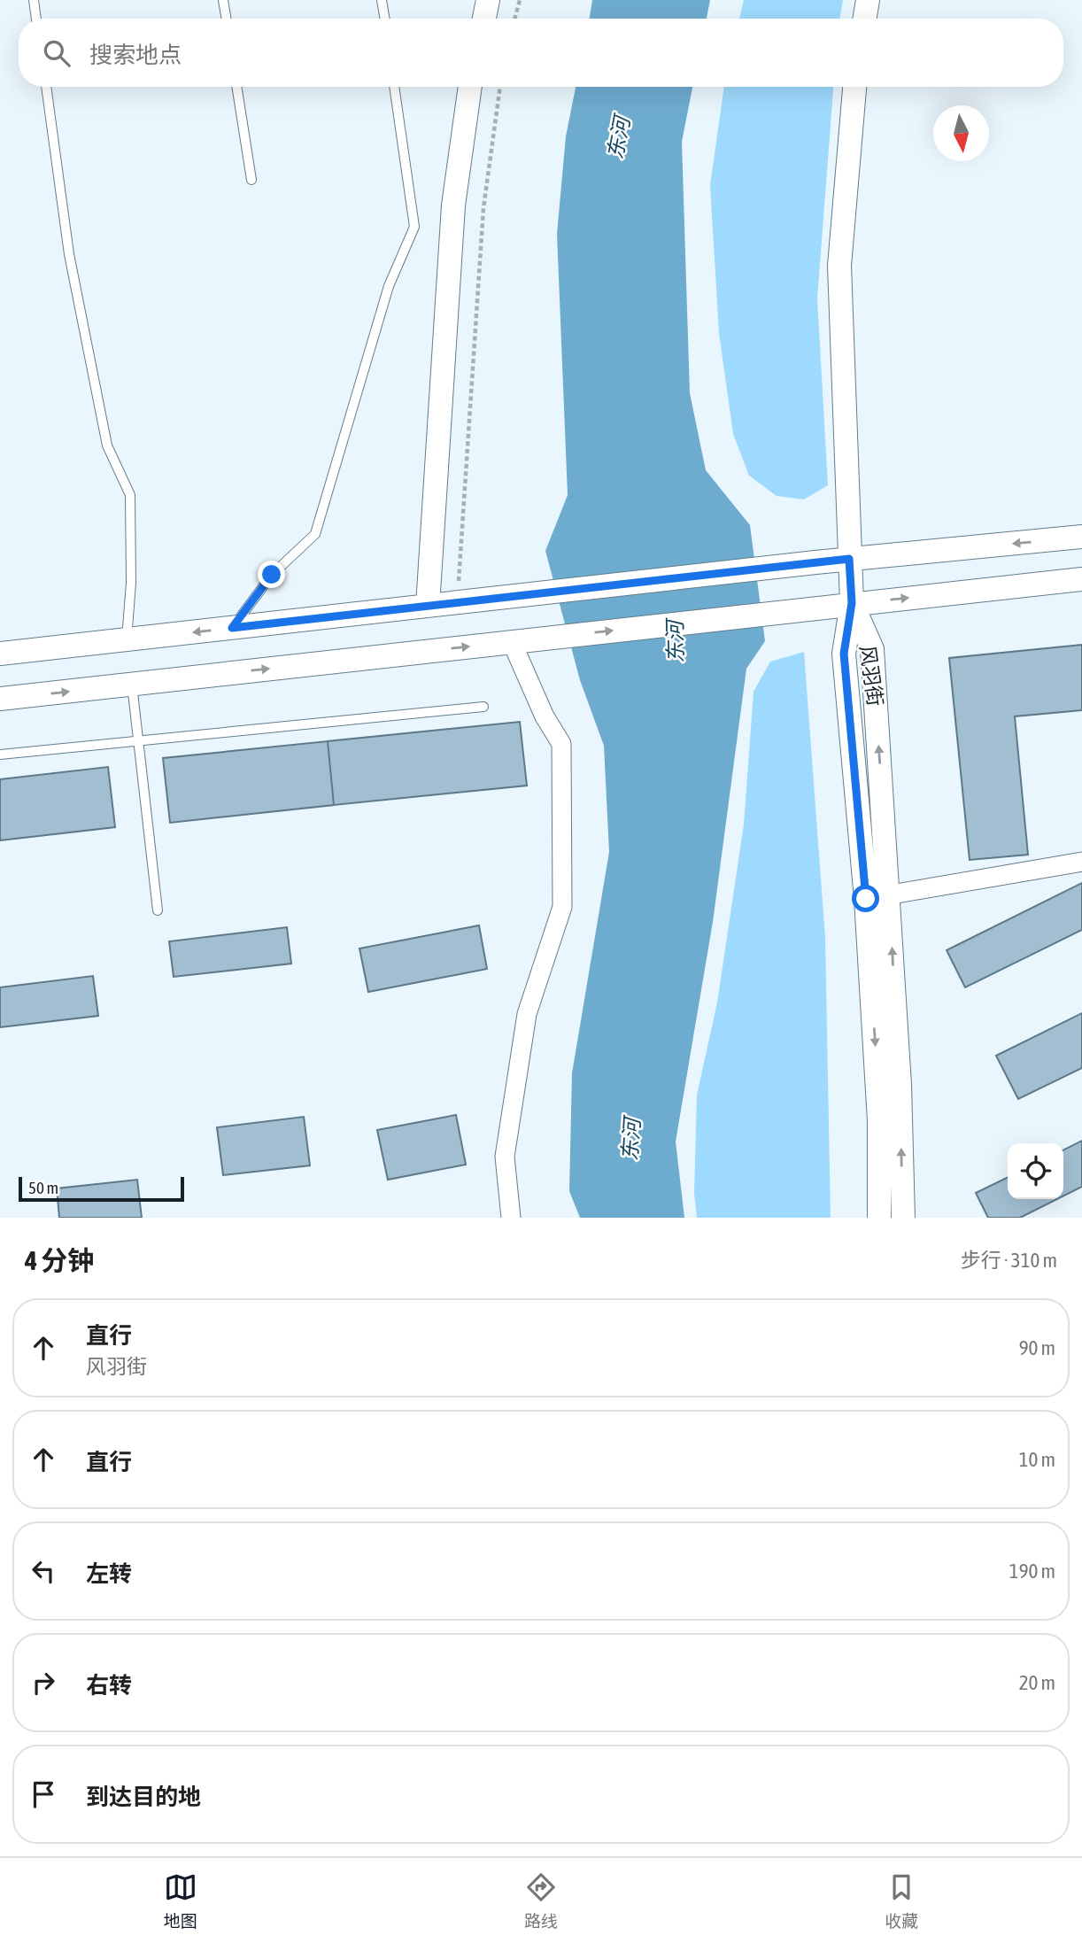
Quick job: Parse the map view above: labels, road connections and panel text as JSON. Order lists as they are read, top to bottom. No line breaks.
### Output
{"streets":{"street":["风羽街"]},"water":["东河"],"scale_bar":"50 m","north":"bottom","page":{"search":"搜索地点","scale":"50 m","heading":["4 分钟","步行 · 310 m"],"list":[["直行","风羽街","90 m"],["直行","10 m"],["左转","190 m"],["右转","20 m"],"到达目的地"],"nav":["地图","路线","收藏"]}}
